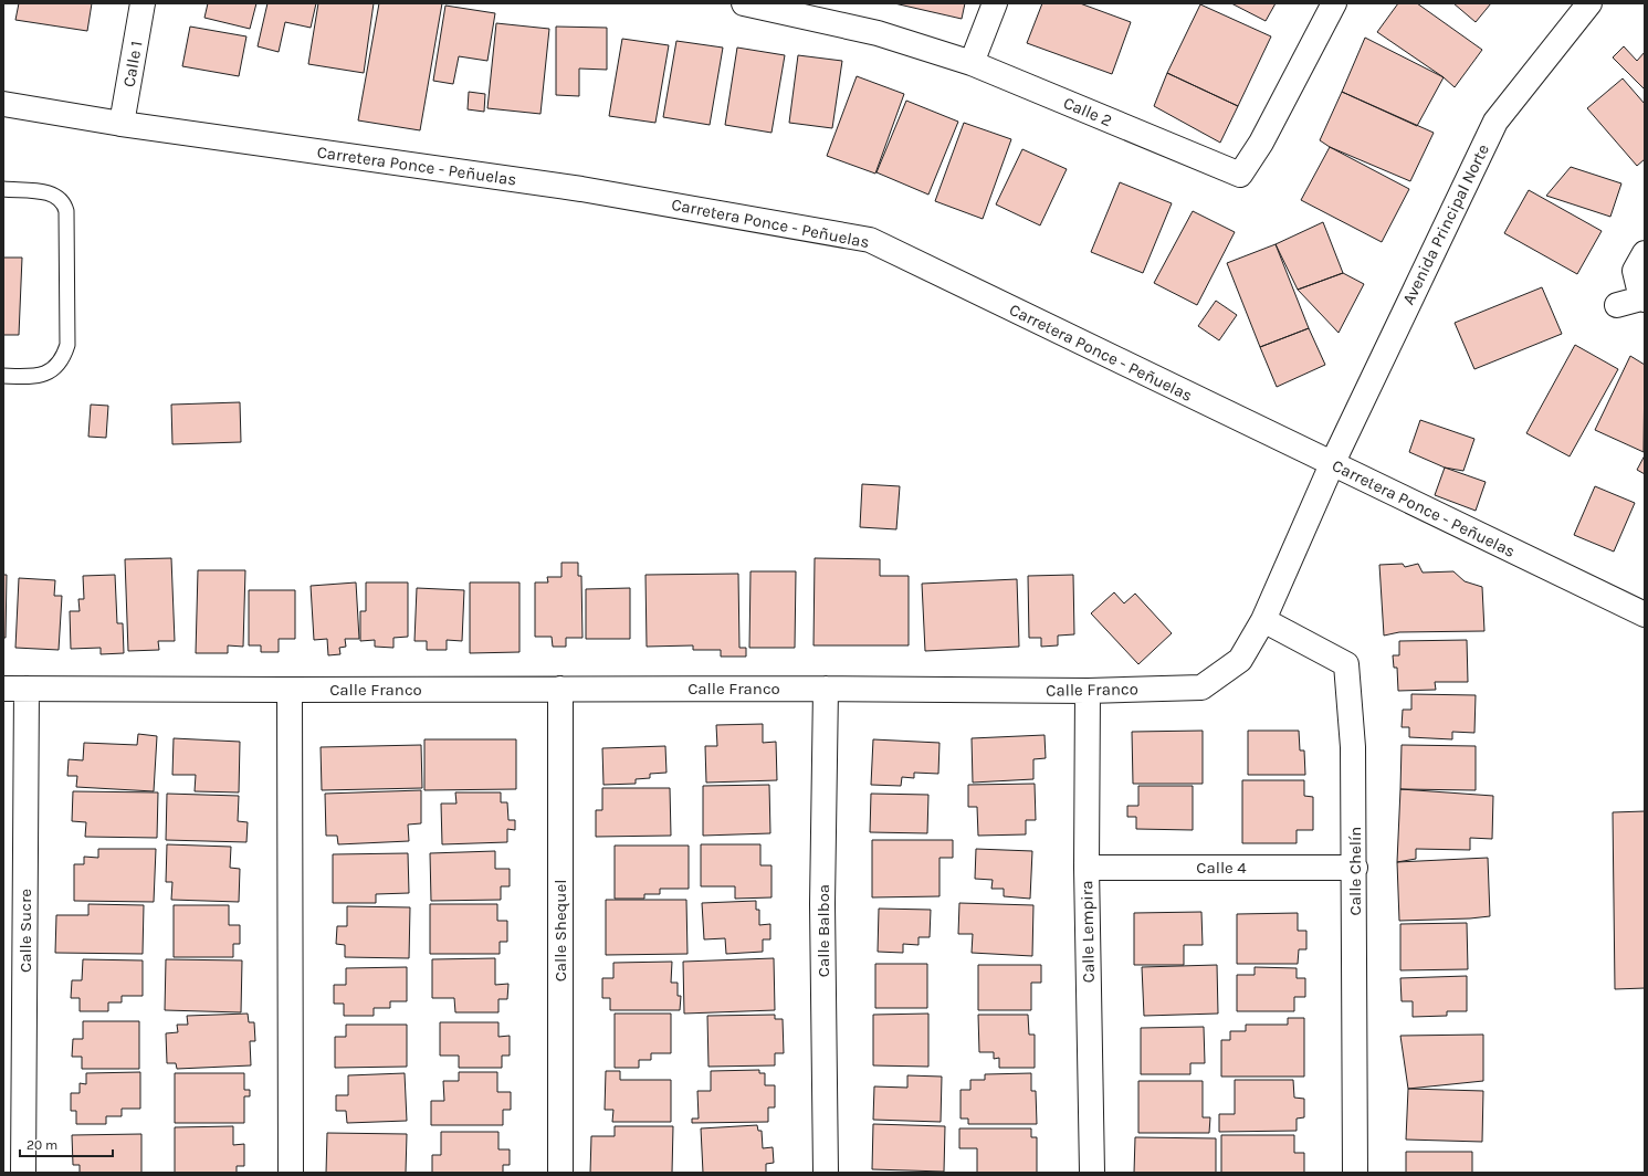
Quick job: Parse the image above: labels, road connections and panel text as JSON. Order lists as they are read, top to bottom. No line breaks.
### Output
{"streets":{"street":["Calle 1","Calle 2","Carretera Ponce - Peñuelas","Avenida Principal Norte","Calle Franco","Calle 4","Calle Chelín","Calle Sucre","Calle Shequel","Calle Balboa","Calle Lempira"]},"crossings":[["Calle 1","Carretera Ponce - Peñuelas"],["Carretera Ponce - Peñuelas","Avenida Principal Norte"],["Carretera Ponce - Peñuelas","Calle Franco"],["Avenida Principal Norte","Calle Franco"],["Calle Franco","Calle Chelín"],["Calle Franco","Calle Sucre"],["Calle Franco","Calle Shequel"],["Calle Franco","Calle Balboa"],["Calle Franco","Calle Lempira"],["Calle 4","Calle Chelín"],["Calle 4","Calle Lempira"]],"scale_bar":"20 m"}
